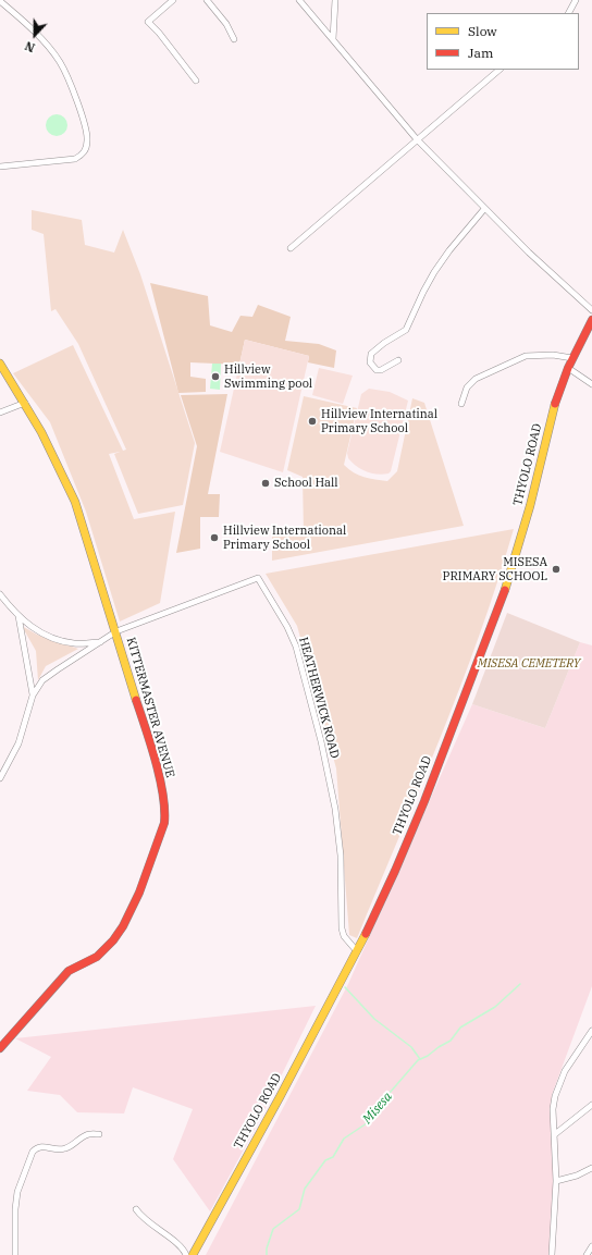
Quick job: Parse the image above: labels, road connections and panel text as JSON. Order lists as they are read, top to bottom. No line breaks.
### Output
{"streets":{"main road":["THYOLO ROAD","KITTERMASTER AVENUE"],"street":["HEATHERWICK ROAD"]},"crossings":[["THYOLO ROAD","HEATHERWICK ROAD"],["HEATHERWICK ROAD","KITTERMASTER AVENUE"]],"water":["Misesa"],"parks":["MISESA CEMETERY"],"places":["Hillview Swimming pool","Hillview Internatinal Primary School","School Hall","Hillview International Primary School","MISESA PRIMARY SCHOOL"],"legend":["Slow","Jam"],"north":"bottom"}
